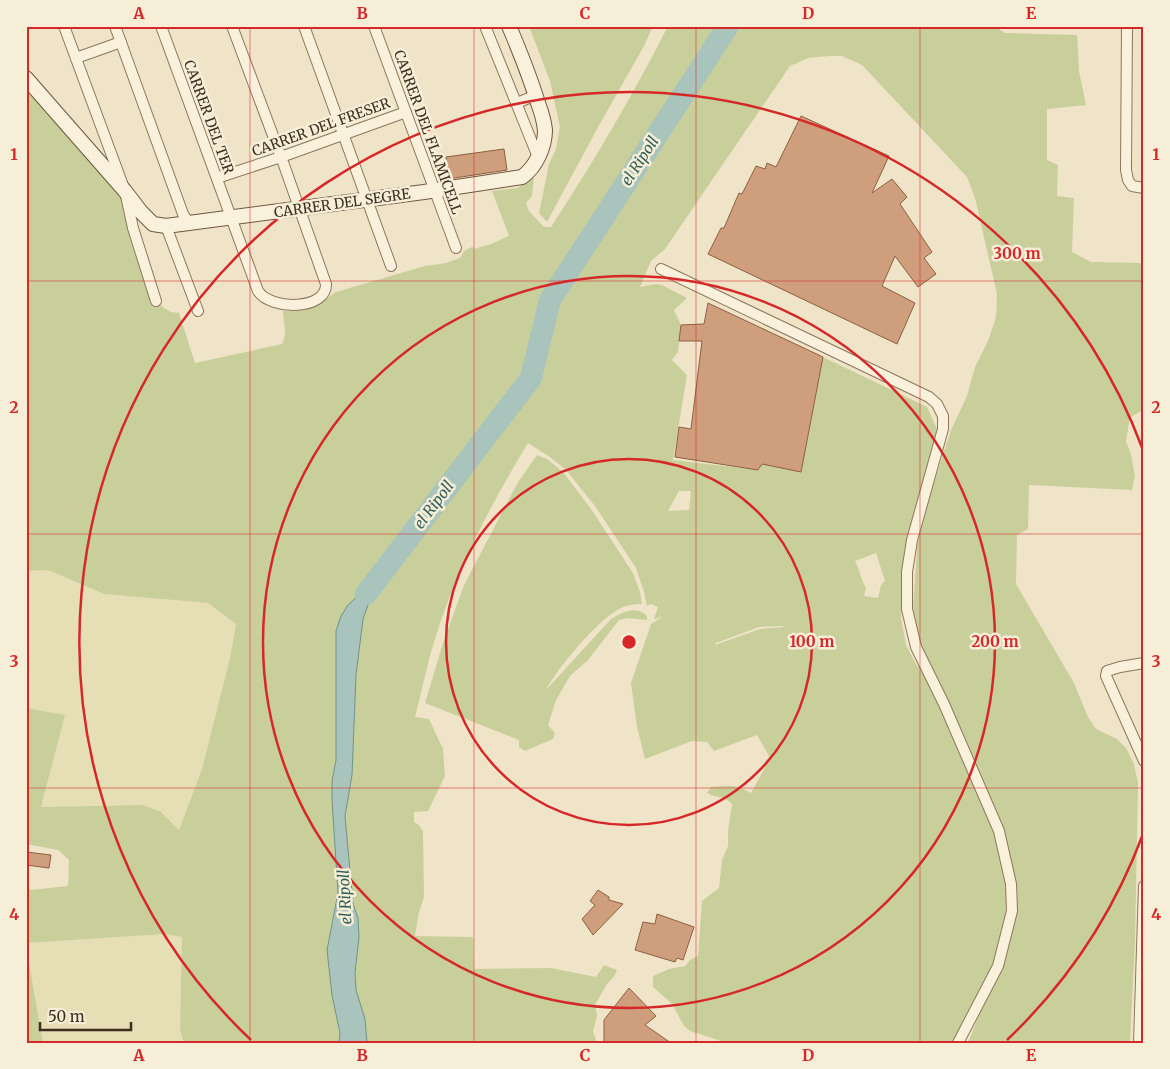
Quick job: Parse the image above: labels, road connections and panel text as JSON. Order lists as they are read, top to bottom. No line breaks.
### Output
{"streets":{"street":["CARRER DEL TER","CARRER DEL FRESER","CARRER DEL FLAMICELL","CARRER DEL SEGRE"]},"crossings":[["CARRER DEL TER","CARRER DEL FRESER"],["CARRER DEL TER","CARRER DEL SEGRE"],["CARRER DEL FRESER","CARRER DEL FLAMICELL"],["CARRER DEL FLAMICELL","CARRER DEL SEGRE"]],"water":["el Ripoll"],"scale_bar":"50 m","grid":{"columns":["A","B","C","D","E"],"rows":["1","2","3","4"]},"rings":["300 m","100 m","200 m"]}
